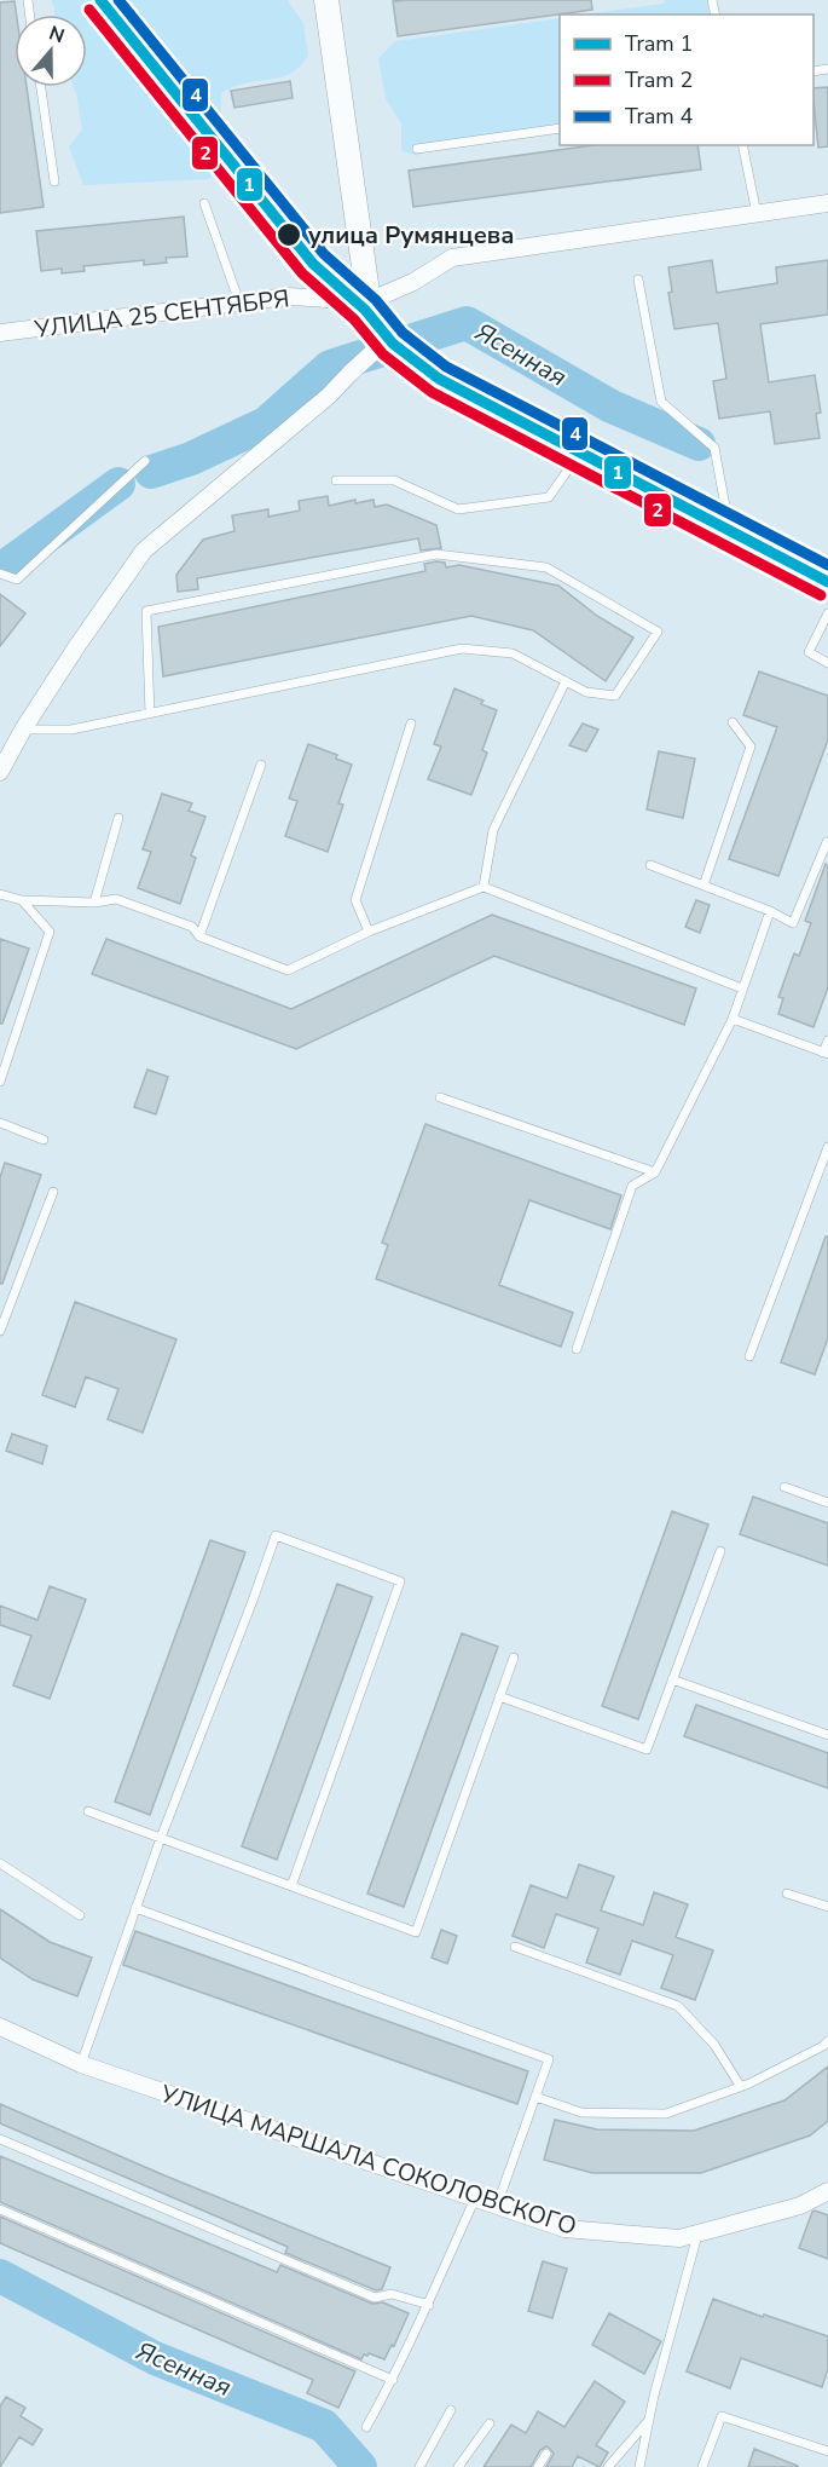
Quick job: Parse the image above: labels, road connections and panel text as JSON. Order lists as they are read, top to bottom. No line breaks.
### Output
{"streets":{"street":["УЛИЦА 25 СЕНТЯБРЯ","УЛИЦА МАРШАЛА СОКОЛОВСКОГО"]},"water":["Ясенная"],"places":["улица Румянцева"],"lines":["tram line 1","tram line 4","tram line 2"],"legend":["Tram 1","Tram 2","Tram 4"],"north":"top"}
